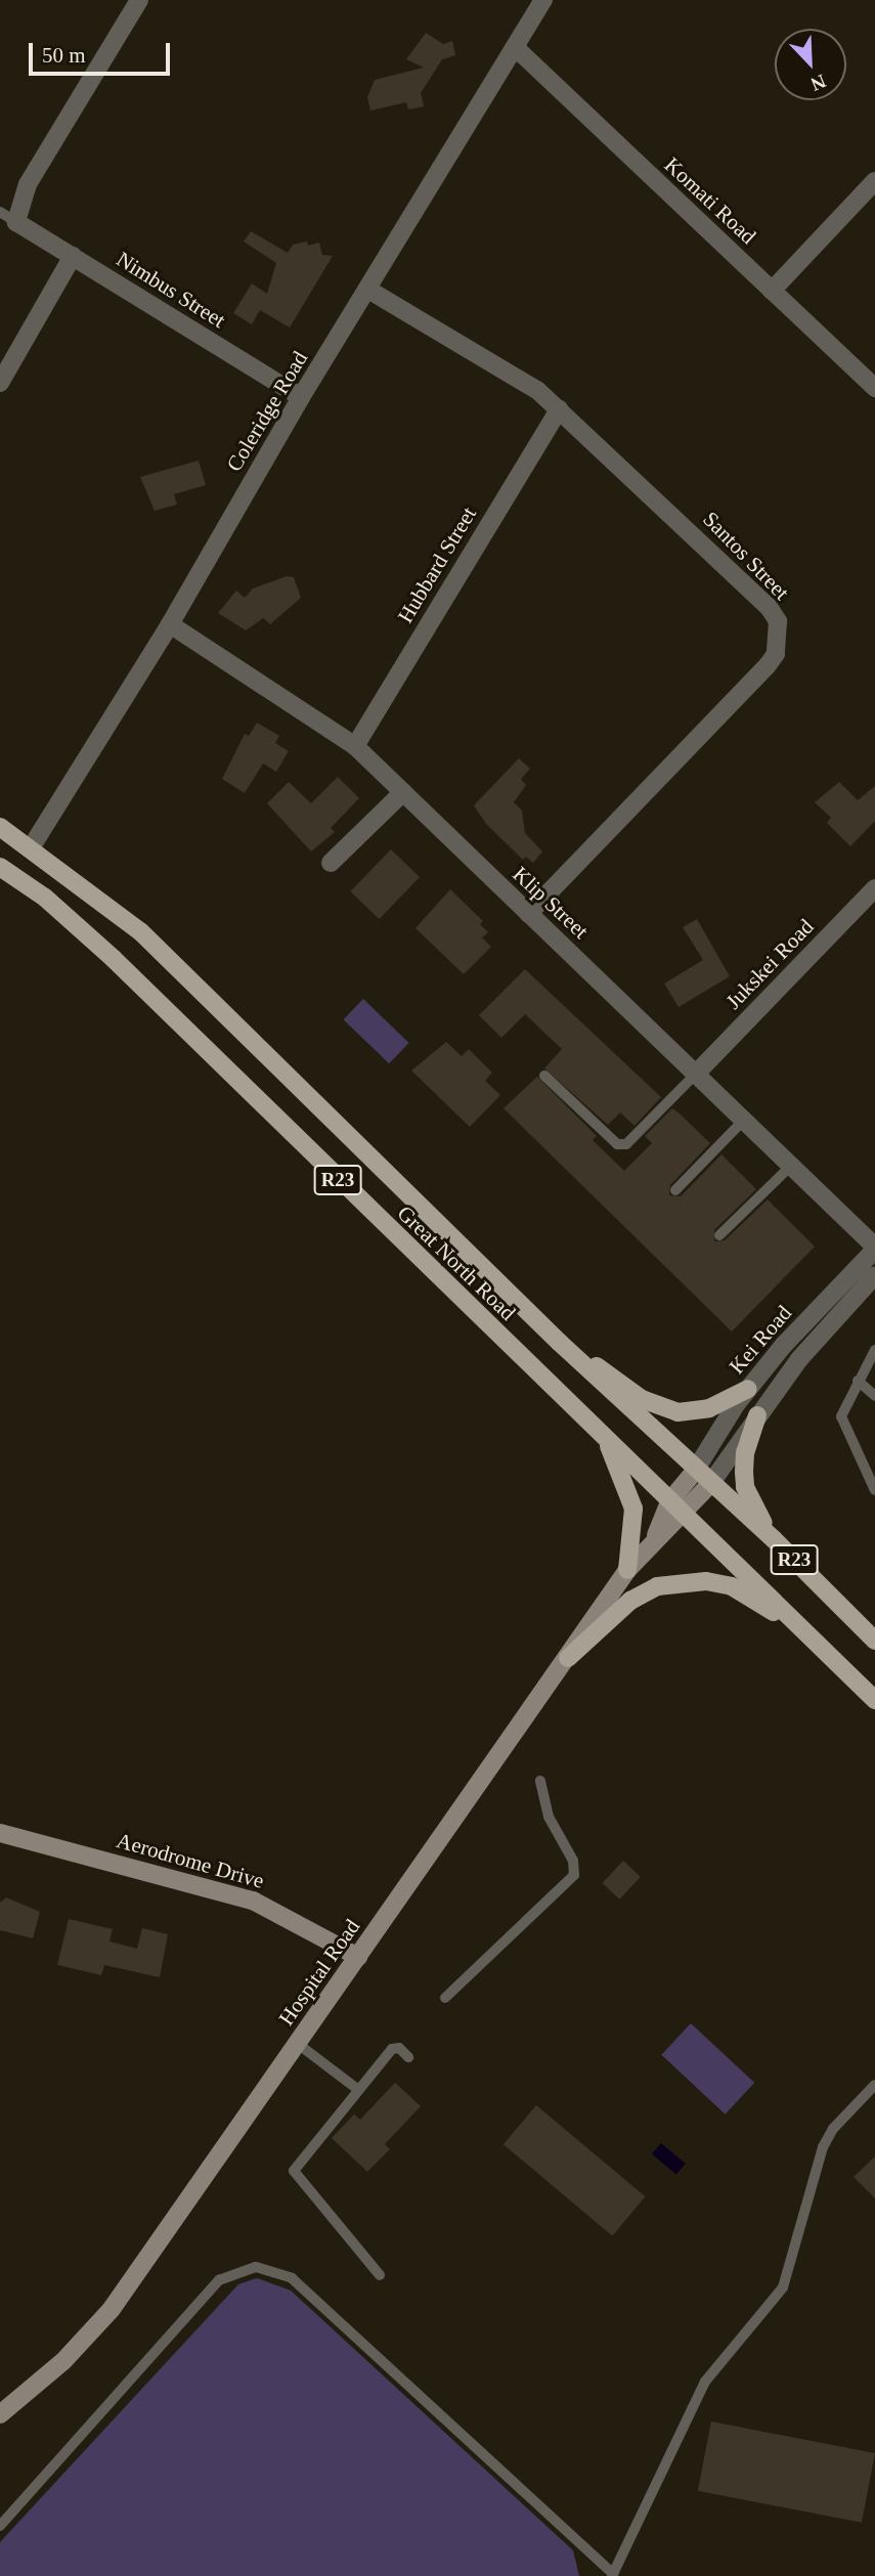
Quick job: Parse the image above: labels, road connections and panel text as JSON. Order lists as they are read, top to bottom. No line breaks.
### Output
{"streets":{"main road":["R23","Great North Road"],"street":["Komati Road","Nimbus Street","Coleridge Road","Santos Street","Hubbard Street","Klip Street","Jukskei Road","Kei Road","Aerodrome Drive","Hospital Road"]},"crossings":[["Komati Road","Coleridge Road"],["Nimbus Street","Coleridge Road"],["Coleridge Road","Santos Street"],["Coleridge Road","Klip Street"],["Coleridge Road","Great North Road"],["Santos Street","Hubbard Street"],["Santos Street","Klip Street"],["Hubbard Street","Klip Street"],["Klip Street","Jukskei Road"],["Klip Street","Kei Road"],["Great North Road","Kei Road"],["Great North Road","Hospital Road"],["Kei Road","Hospital Road"],["Aerodrome Drive","Hospital Road"]],"scale_bar":"50 m","north":"bottom right"}
